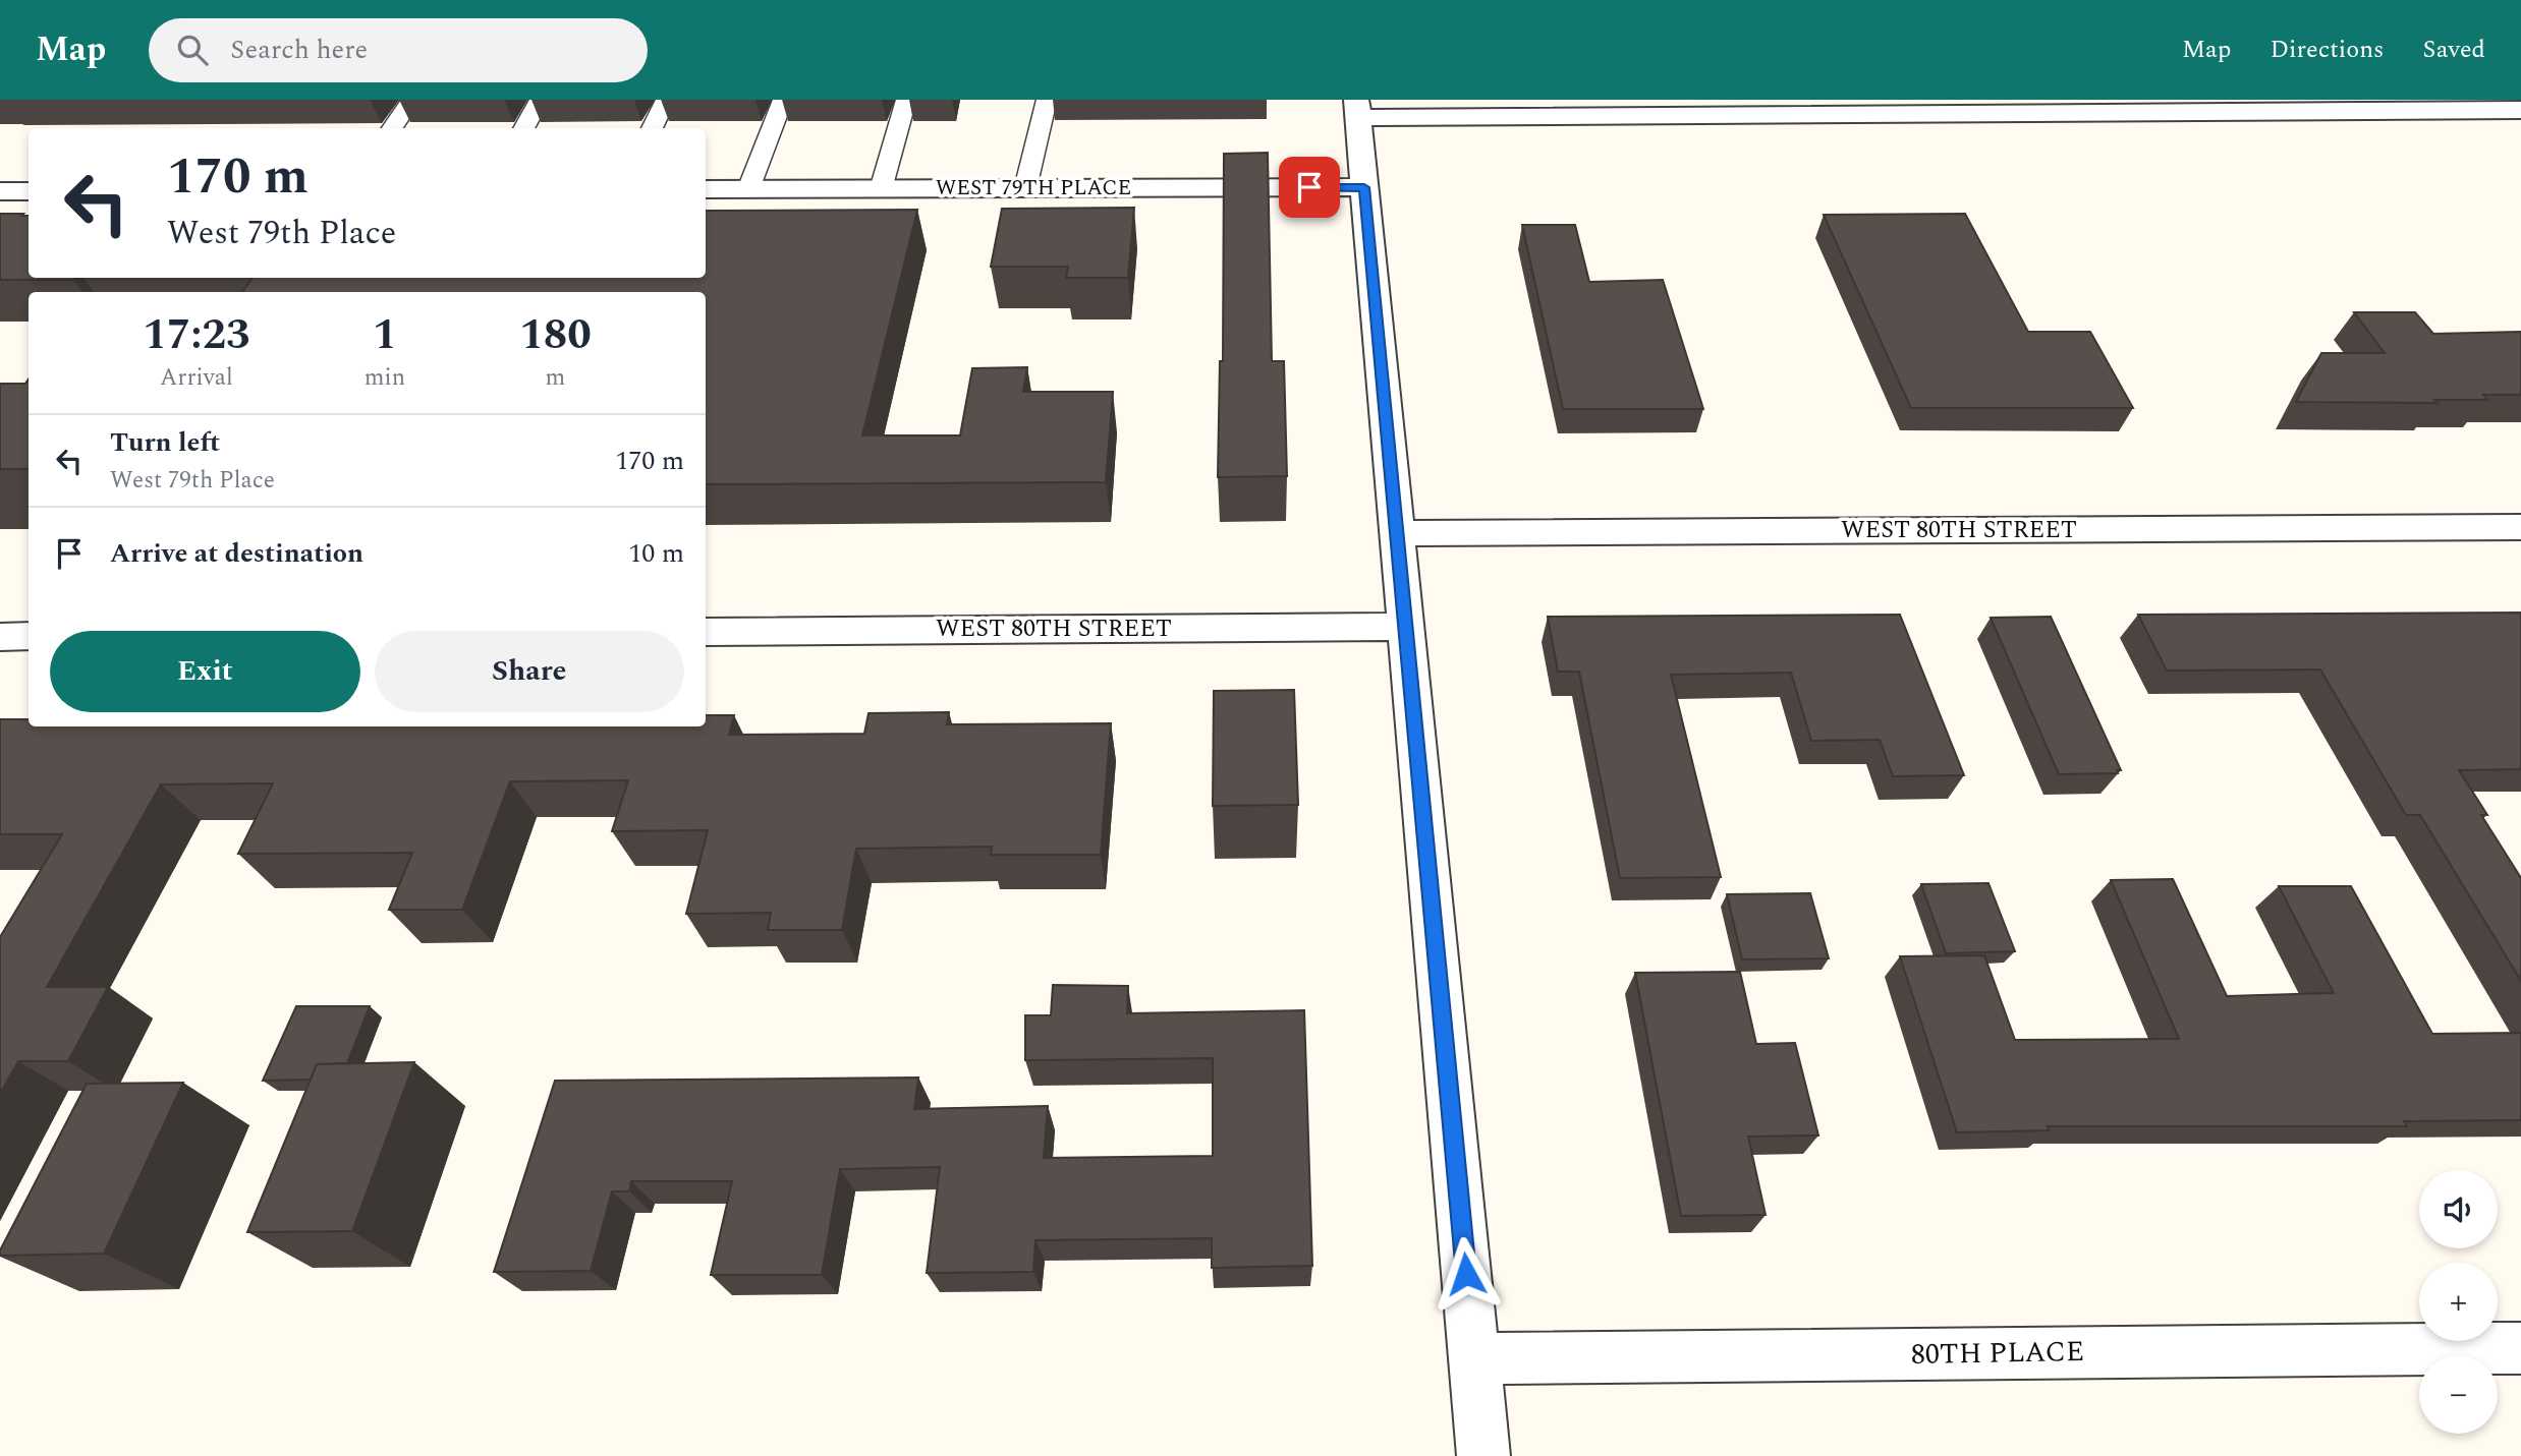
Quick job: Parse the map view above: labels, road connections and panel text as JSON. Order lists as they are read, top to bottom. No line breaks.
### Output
{"streets":{"street":["WEST 79TH PLACE","WEST 80TH STREET","80TH PLACE"]},"page":{"header":"Map","search":"Search here","nav":["Map","Directions","Saved"],"turn":["170 m","West 79th Place"],"eta":["17:23","Arrival","1","min","180","m"],"list":[{"name":"Turn left","note":"West 79th Place","value":"170 m"},{"name":"Arrive at destination","value":"10 m"}],"buttons":["Exit","Share"],"map_buttons":["+","−"]}}
